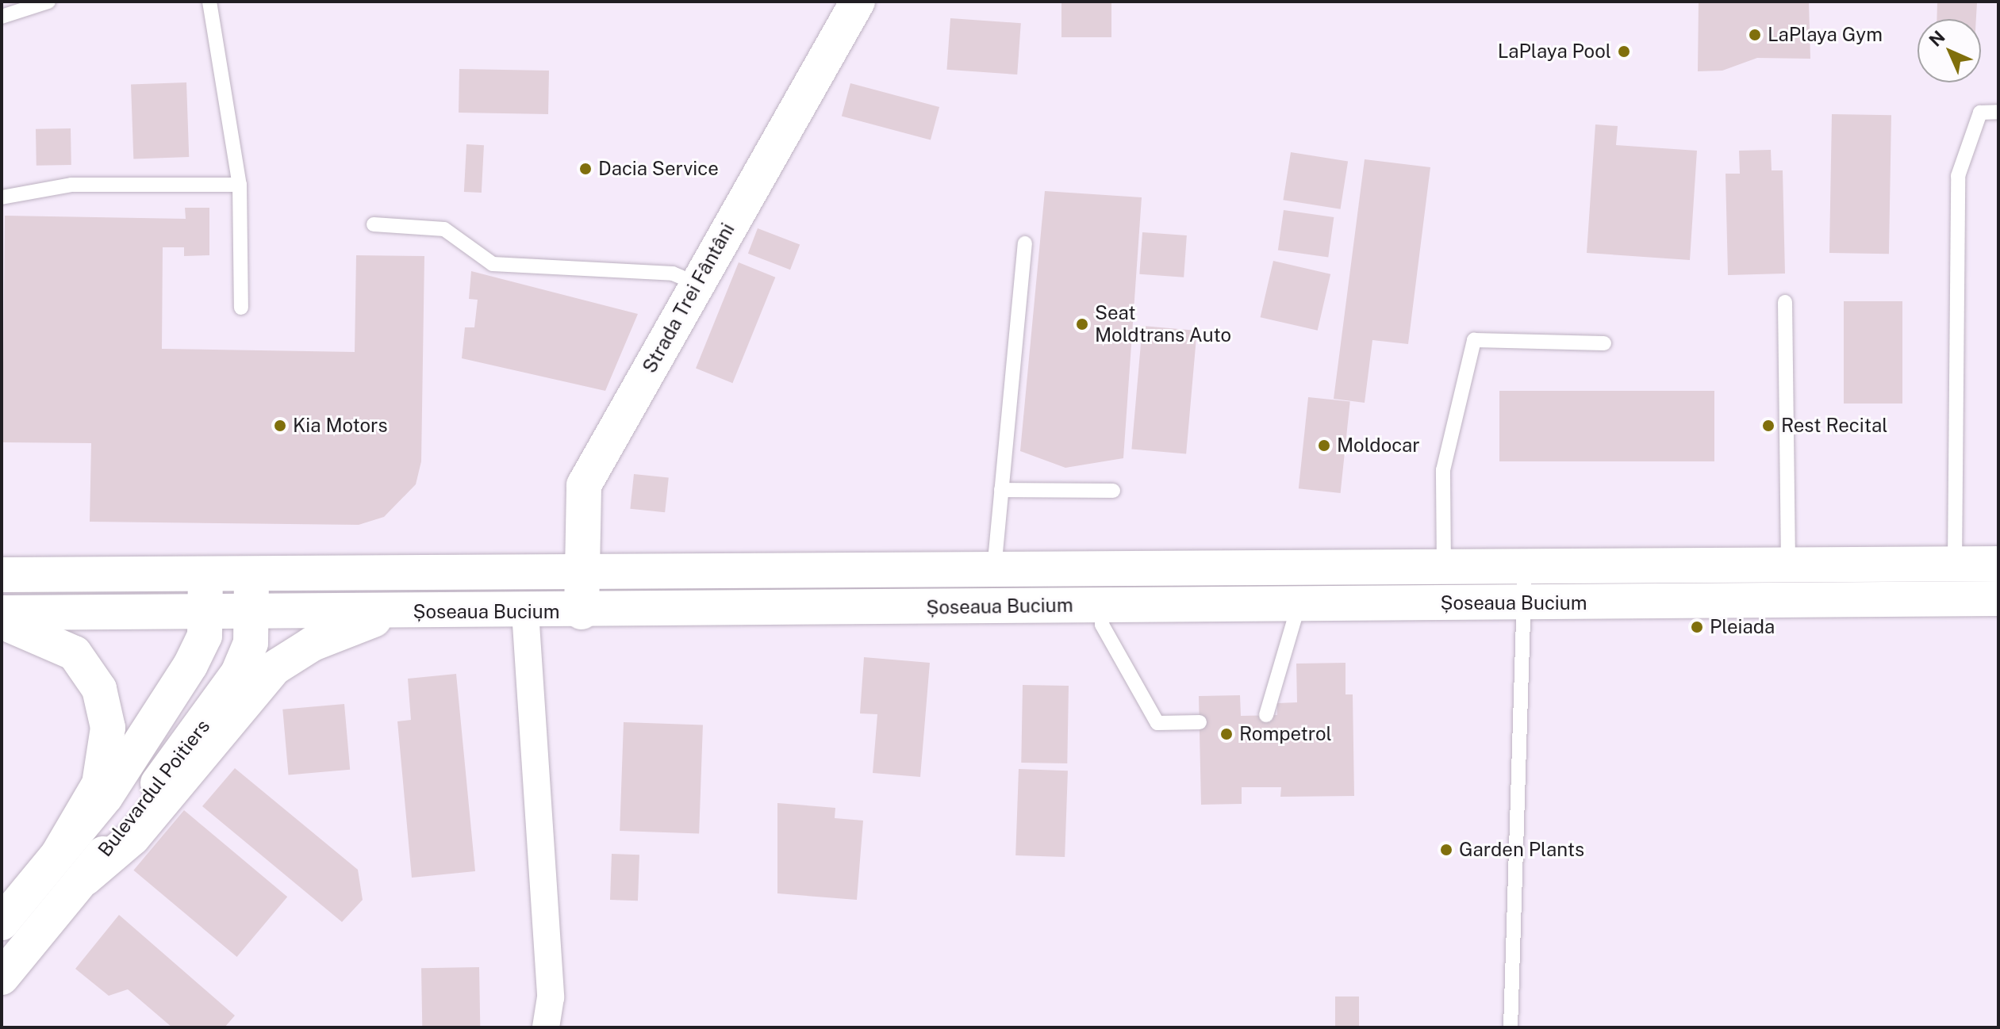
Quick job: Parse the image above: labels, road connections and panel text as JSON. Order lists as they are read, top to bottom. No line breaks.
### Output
{"streets":{"main road":["Strada Trei Fântâni","Șoseaua Bucium","Bulevardul Poitiers"]},"crossings":[["Strada Trei Fântâni","Șoseaua Bucium"],["Șoseaua Bucium","Bulevardul Poitiers"]],"places":["LaPlaya Gym","LaPlaya Pool","Dacia Service","Seat Moldtrans Auto","Kia Motors","Rest Recital","Moldocar","Pleiada","Rompetrol","Garden Plants"],"north":"top left"}
